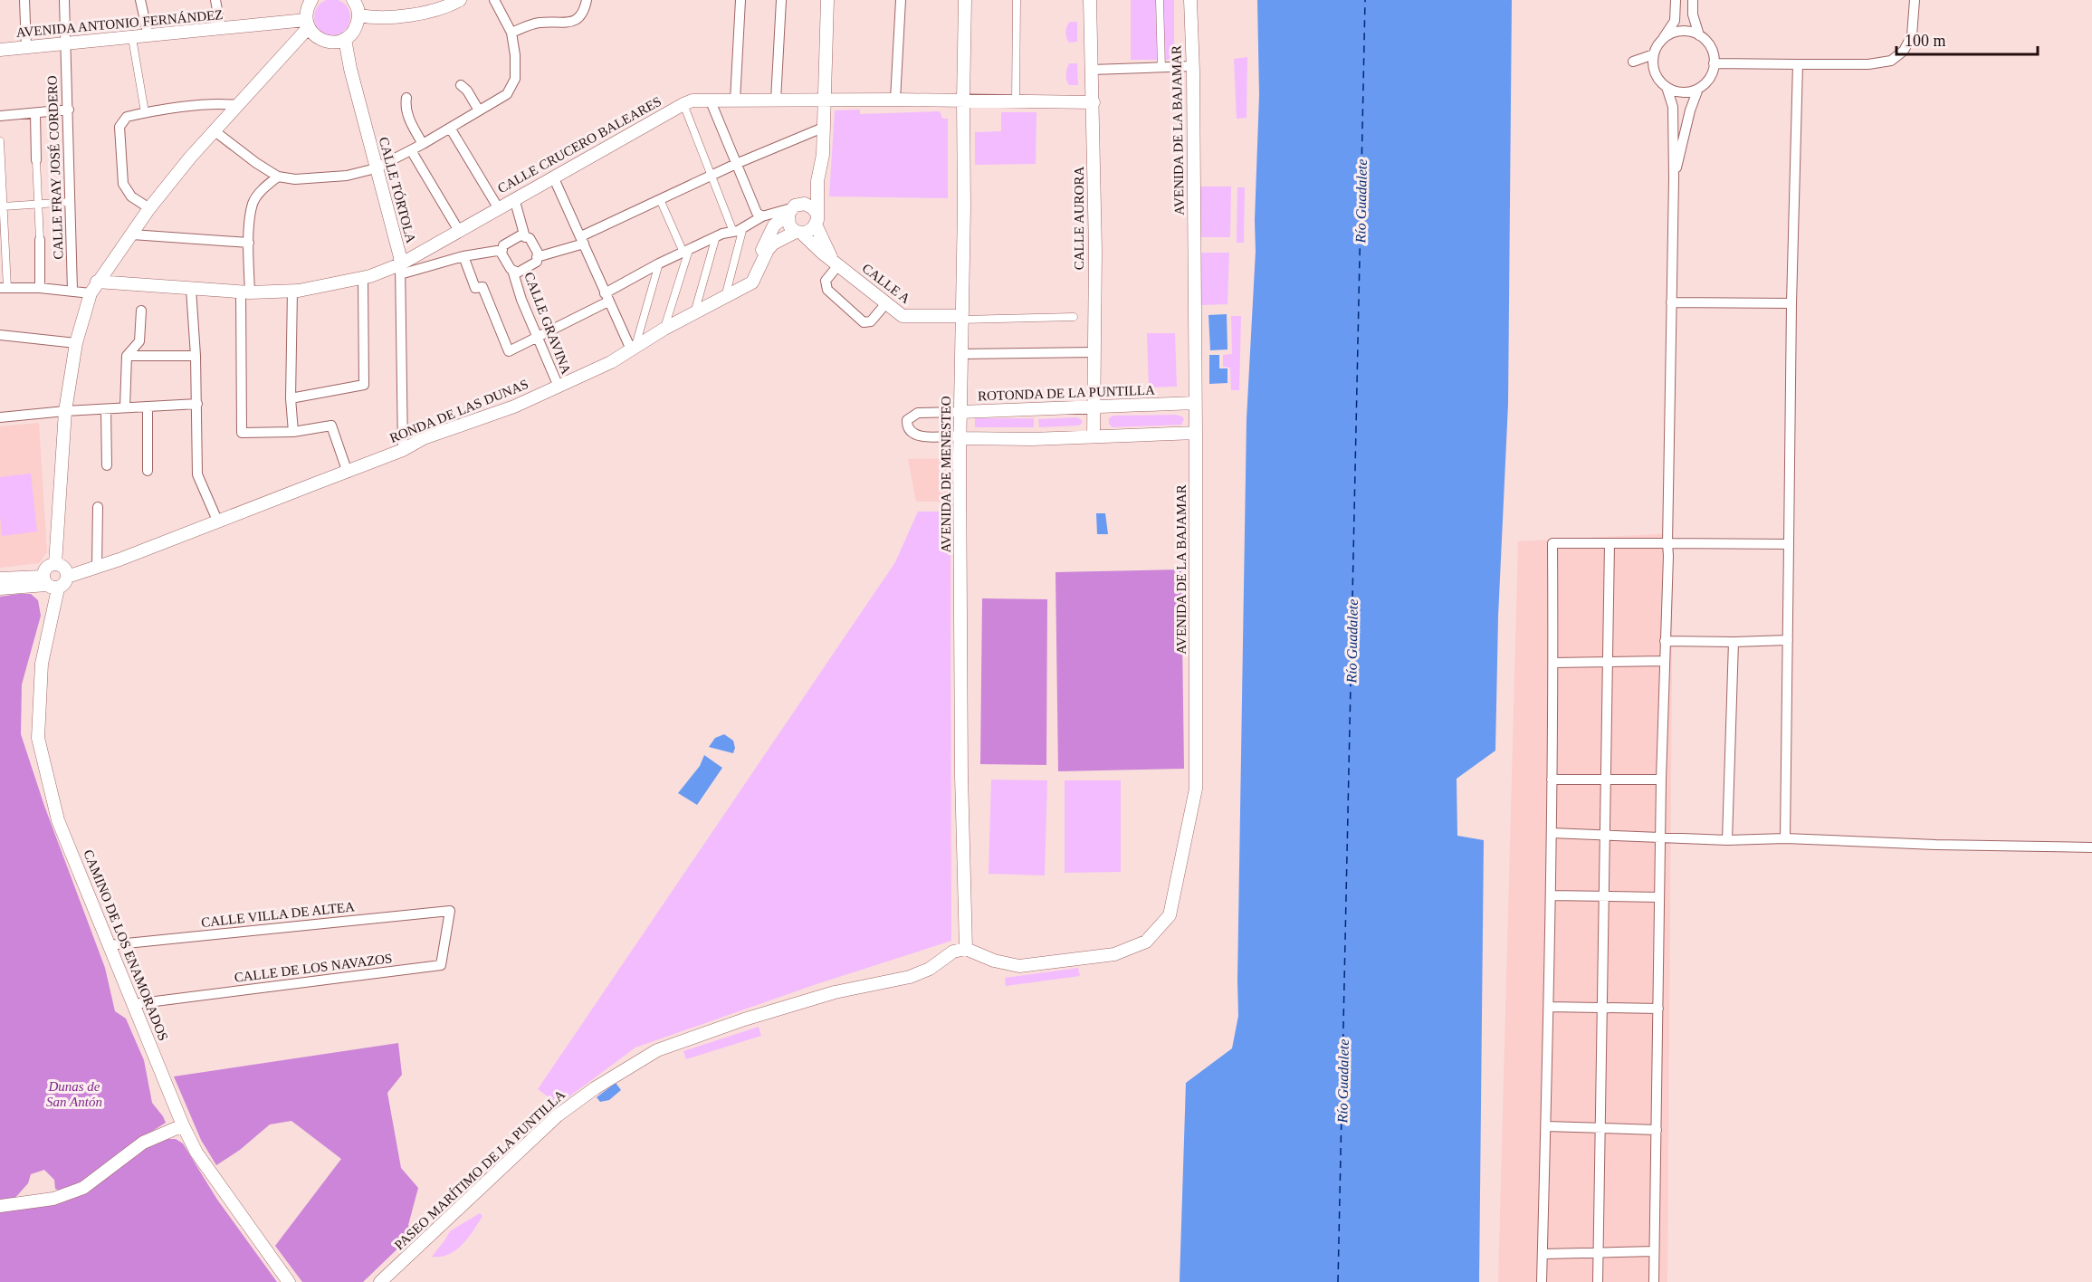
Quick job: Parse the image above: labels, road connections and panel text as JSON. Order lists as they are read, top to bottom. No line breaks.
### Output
{"streets":{"street":["AVENIDA ANTONIO FERNÁNDEZ","AVENIDA DE LA BAJAMAR","CALLE CRUCERO BALEARES","CALLE FRAY JOSÉ CORDERO","CALLE TÓRTOLA","CALLE AURORA","CALLE A","CALLE GRAVINA","ROTONDA DE LA PUNTILLA","RONDA DE LAS DUNAS","AVENIDA DE MENESTEO","CALLE VILLA DE ALTEA","CAMINO DE LOS ENAMORADOS","CALLE DE LOS NAVAZOS","PASEO MARÍTIMO DE LA PUNTILLA"]},"crossings":[["AVENIDA ANTONIO FERNÁNDEZ","CALLE FRAY JOSÉ CORDERO"],["AVENIDA DE LA BAJAMAR","ROTONDA DE LA PUNTILLA"],["AVENIDA DE LA BAJAMAR","AVENIDA DE MENESTEO"],["AVENIDA DE LA BAJAMAR","PASEO MARÍTIMO DE LA PUNTILLA"],["CALLE CRUCERO BALEARES","CALLE TÓRTOLA"],["CALLE CRUCERO BALEARES","CALLE AURORA"],["CALLE CRUCERO BALEARES","AVENIDA DE MENESTEO"],["CALLE TÓRTOLA","RONDA DE LAS DUNAS"],["CALLE AURORA","ROTONDA DE LA PUNTILLA"],["CALLE A","AVENIDA DE MENESTEO"],["CALLE GRAVINA","RONDA DE LAS DUNAS"],["ROTONDA DE LA PUNTILLA","AVENIDA DE MENESTEO"],["RONDA DE LAS DUNAS","CAMINO DE LOS ENAMORADOS"],["AVENIDA DE MENESTEO","PASEO MARÍTIMO DE LA PUNTILLA"],["CALLE VILLA DE ALTEA","CAMINO DE LOS ENAMORADOS"],["CALLE VILLA DE ALTEA","CALLE DE LOS NAVAZOS"],["CAMINO DE LOS ENAMORADOS","CALLE DE LOS NAVAZOS"]],"water":["Río Guadalete"],"parks":["Dunas de San Antón"],"scale_bar":"100 m"}
